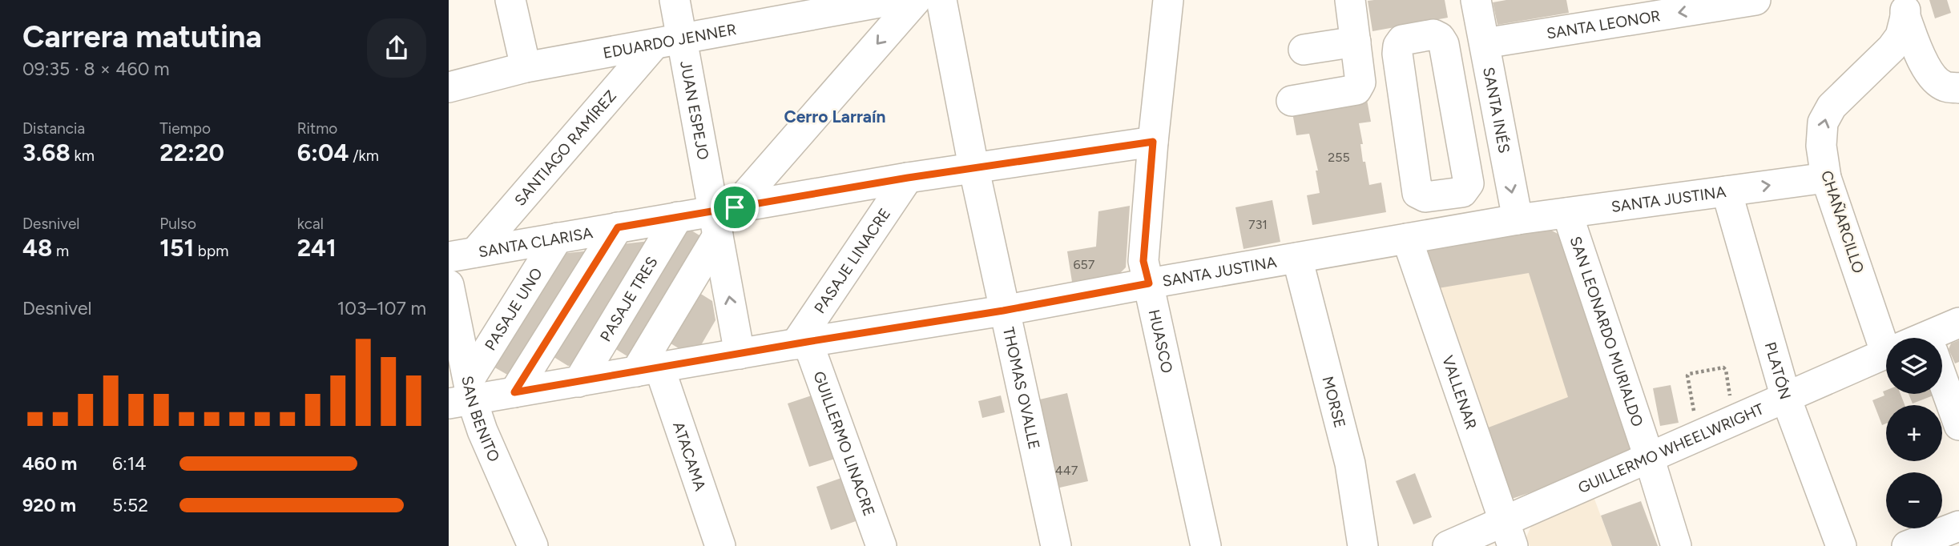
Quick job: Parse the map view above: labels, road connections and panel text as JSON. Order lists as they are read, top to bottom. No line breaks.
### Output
{"streets":{"street":["SANTA LEONOR","EDUARDO JENNER","SANTA INÉS","JUAN ESPEJO","SANTIAGO RAMÍREZ","SANTA JUSTINA","CHAÑARCILLO","SANTA CLARISA","PASAJE LINACRE","PASAJE TRES","PASAJE UNO","SAN LEONARDO MURIALDO","HUASCO","PLATÓN","THOMAS OVALLE","VALLENAR","MORSE","SAN BENITO","GUILLERMO LINACRE","GUILLERMO WHEELWRIGHT","ATACAMA"]},"crossings":[["SANTA LEONOR","SANTA INÉS"],["EDUARDO JENNER","JUAN ESPEJO"],["EDUARDO JENNER","SANTIAGO RAMÍREZ"],["SANTA INÉS","SANTA JUSTINA"],["JUAN ESPEJO","SANTIAGO RAMÍREZ"],["JUAN ESPEJO","SANTA JUSTINA"],["JUAN ESPEJO","SANTA CLARISA"],["SANTIAGO RAMÍREZ","SANTA CLARISA"],["SANTA JUSTINA","CHAÑARCILLO"],["SANTA JUSTINA","PASAJE LINACRE"],["SANTA JUSTINA","PASAJE TRES"],["SANTA JUSTINA","PASAJE UNO"],["SANTA JUSTINA","SAN LEONARDO MURIALDO"],["SANTA JUSTINA","HUASCO"],["SANTA JUSTINA","PLATÓN"],["SANTA JUSTINA","THOMAS OVALLE"],["SANTA JUSTINA","VALLENAR"],["SANTA JUSTINA","MORSE"],["SANTA JUSTINA","SAN BENITO"],["SANTA JUSTINA","GUILLERMO LINACRE"],["SANTA JUSTINA","ATACAMA"],["SANTA CLARISA","PASAJE LINACRE"],["SANTA CLARISA","PASAJE TRES"],["SANTA CLARISA","PASAJE UNO"],["SANTA CLARISA","HUASCO"],["SANTA CLARISA","THOMAS OVALLE"],["PASAJE LINACRE","GUILLERMO LINACRE"],["PASAJE UNO","SAN BENITO"],["SAN LEONARDO MURIALDO","GUILLERMO WHEELWRIGHT"],["PLATÓN","GUILLERMO WHEELWRIGHT"],["VALLENAR","GUILLERMO WHEELWRIGHT"]],"one_way":["SANTA LEONOR","SANTA INÉS","JUAN ESPEJO","CHAÑARCILLO"],"districts":["Cerro Larraín"],"house_numbers":["255","731","657","447"],"page":{"heading":["Carrera matutina","09:35 · 8 × 460 m"],"stats":[["Distancia","3.68 km"],["Tiempo","22:20"],["Ritmo","6:04 /km"],["Desnivel","48 m"],["Pulso","151 bpm"],["kcal","241"]],"chart":["Desnivel","103–107 m"],"map_buttons":["+","−"],"list":[{"name":"460 m","note":"6:14"},{"name":"920 m","note":"5:52"}]}}
